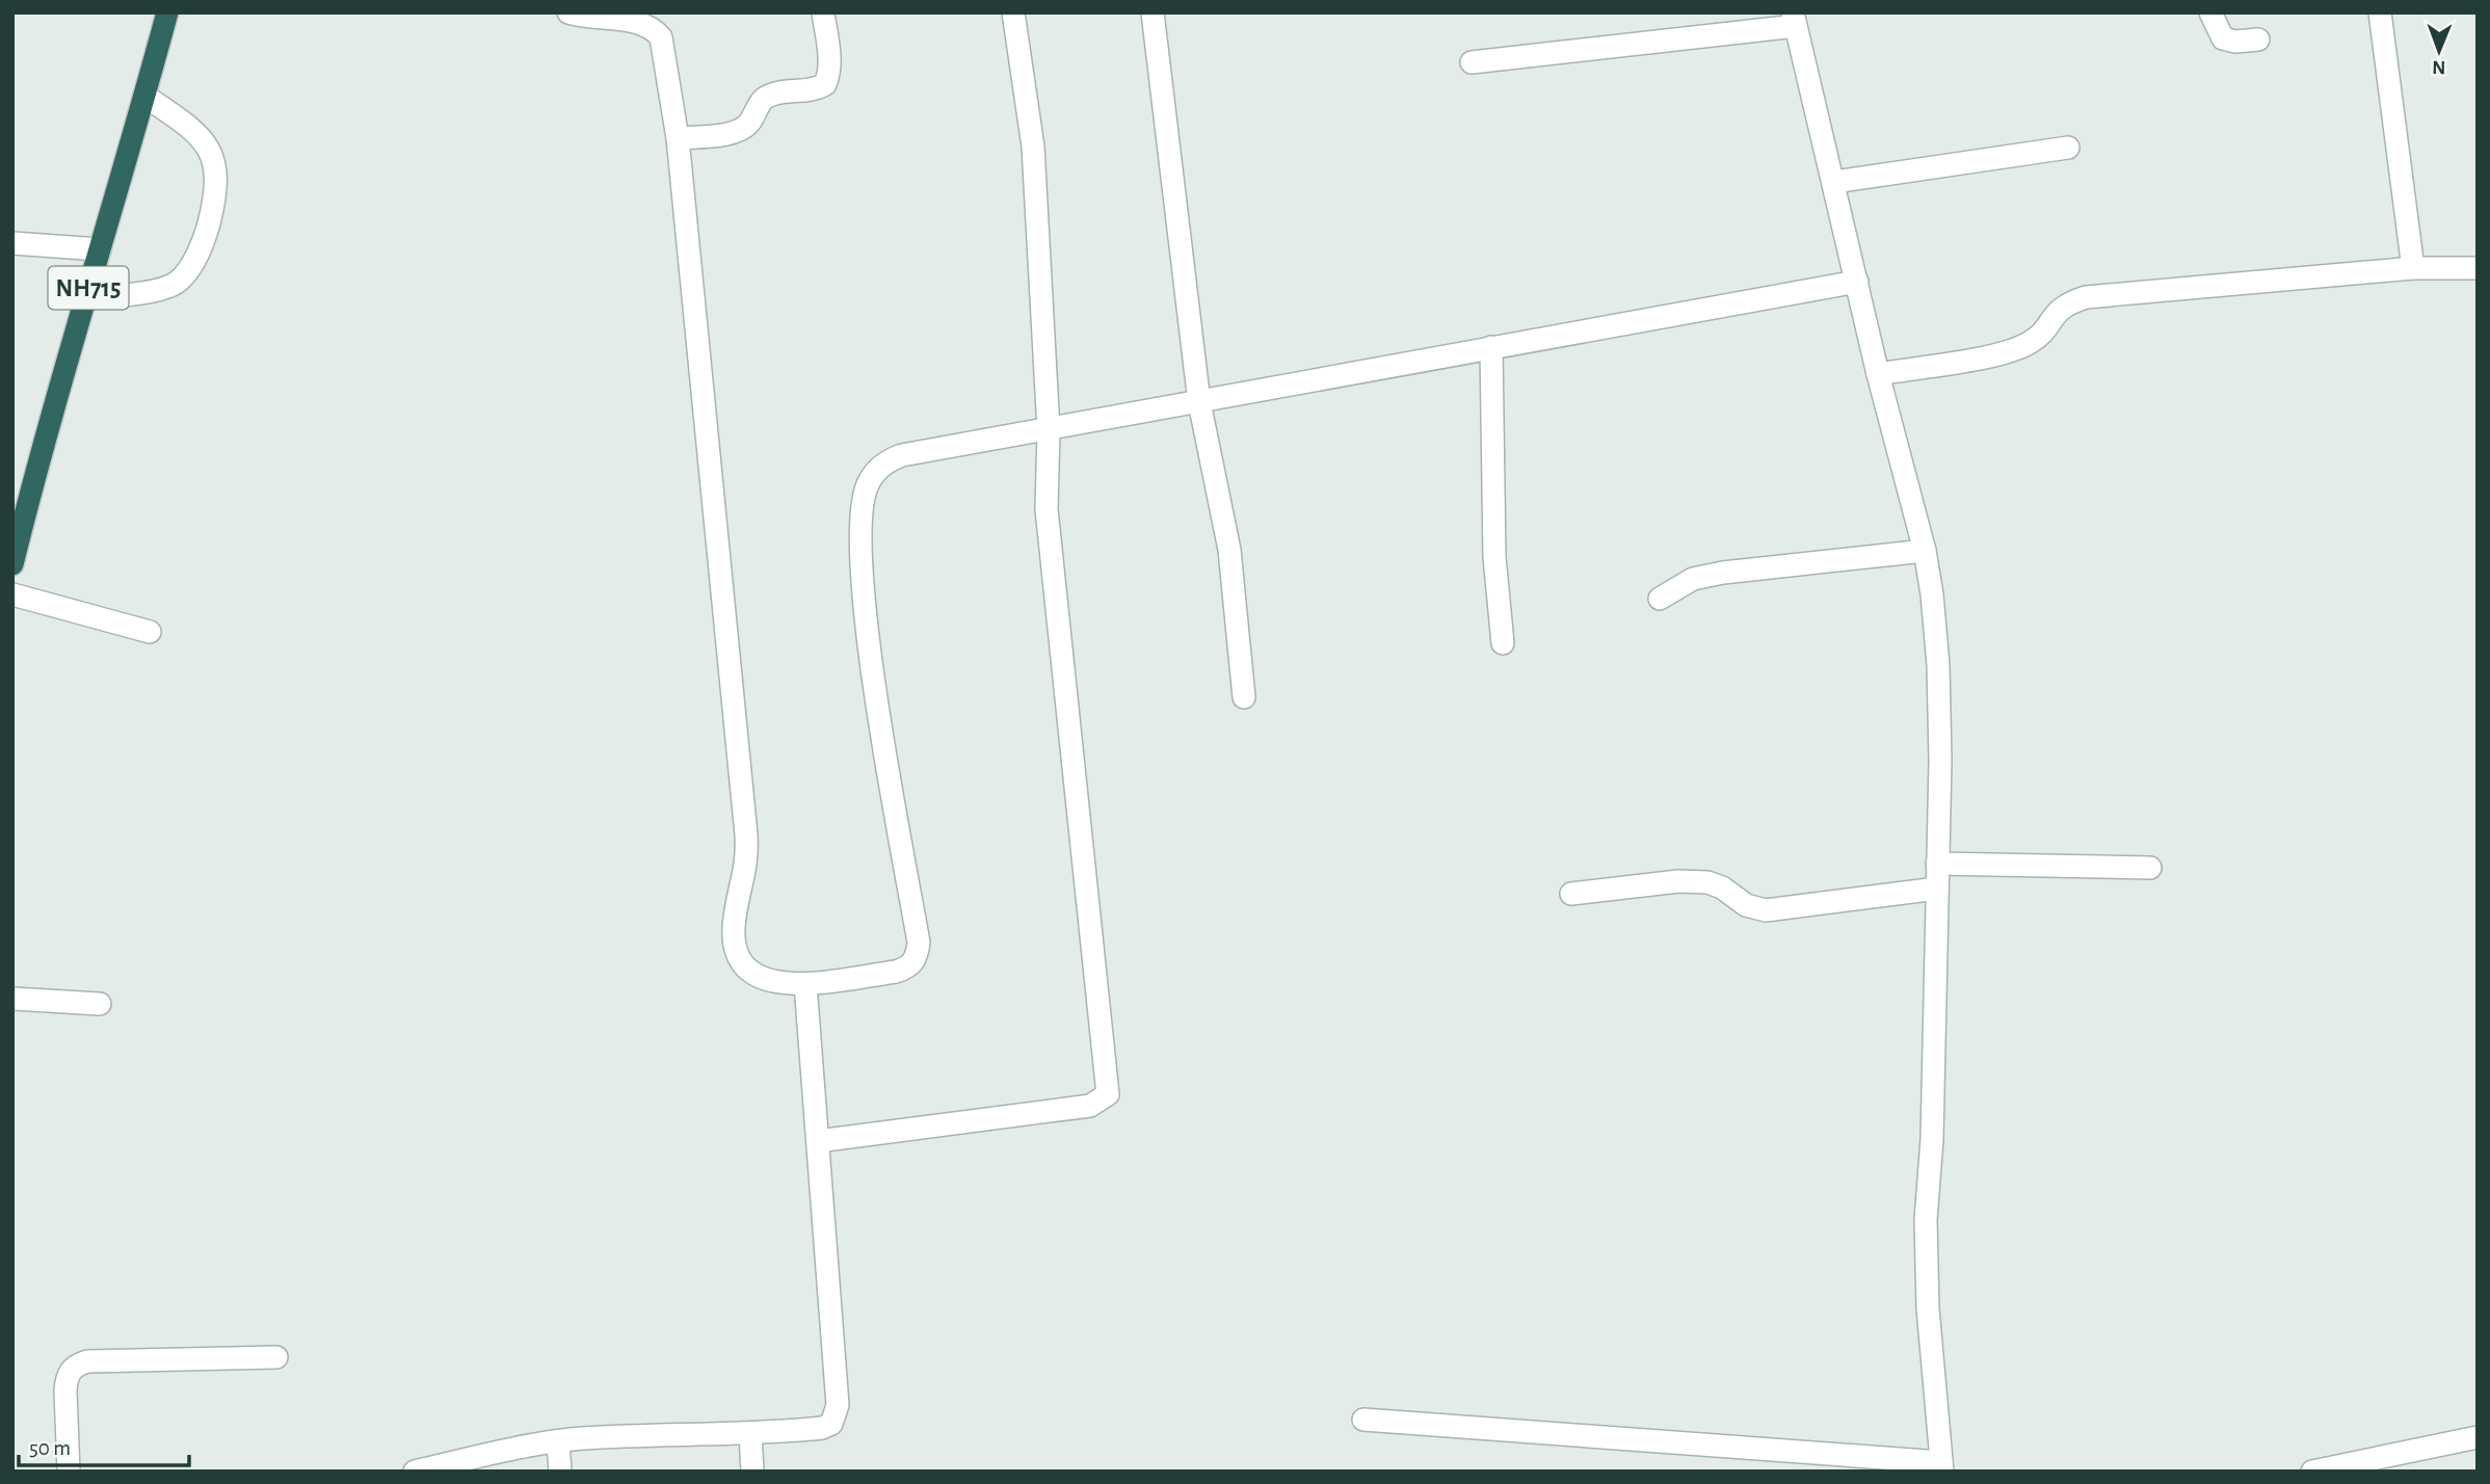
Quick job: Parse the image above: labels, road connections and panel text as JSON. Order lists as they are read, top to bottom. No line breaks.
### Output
{"streets":{"highway":["NH715"]},"scale_bar":"50 m","north":"bottom"}
